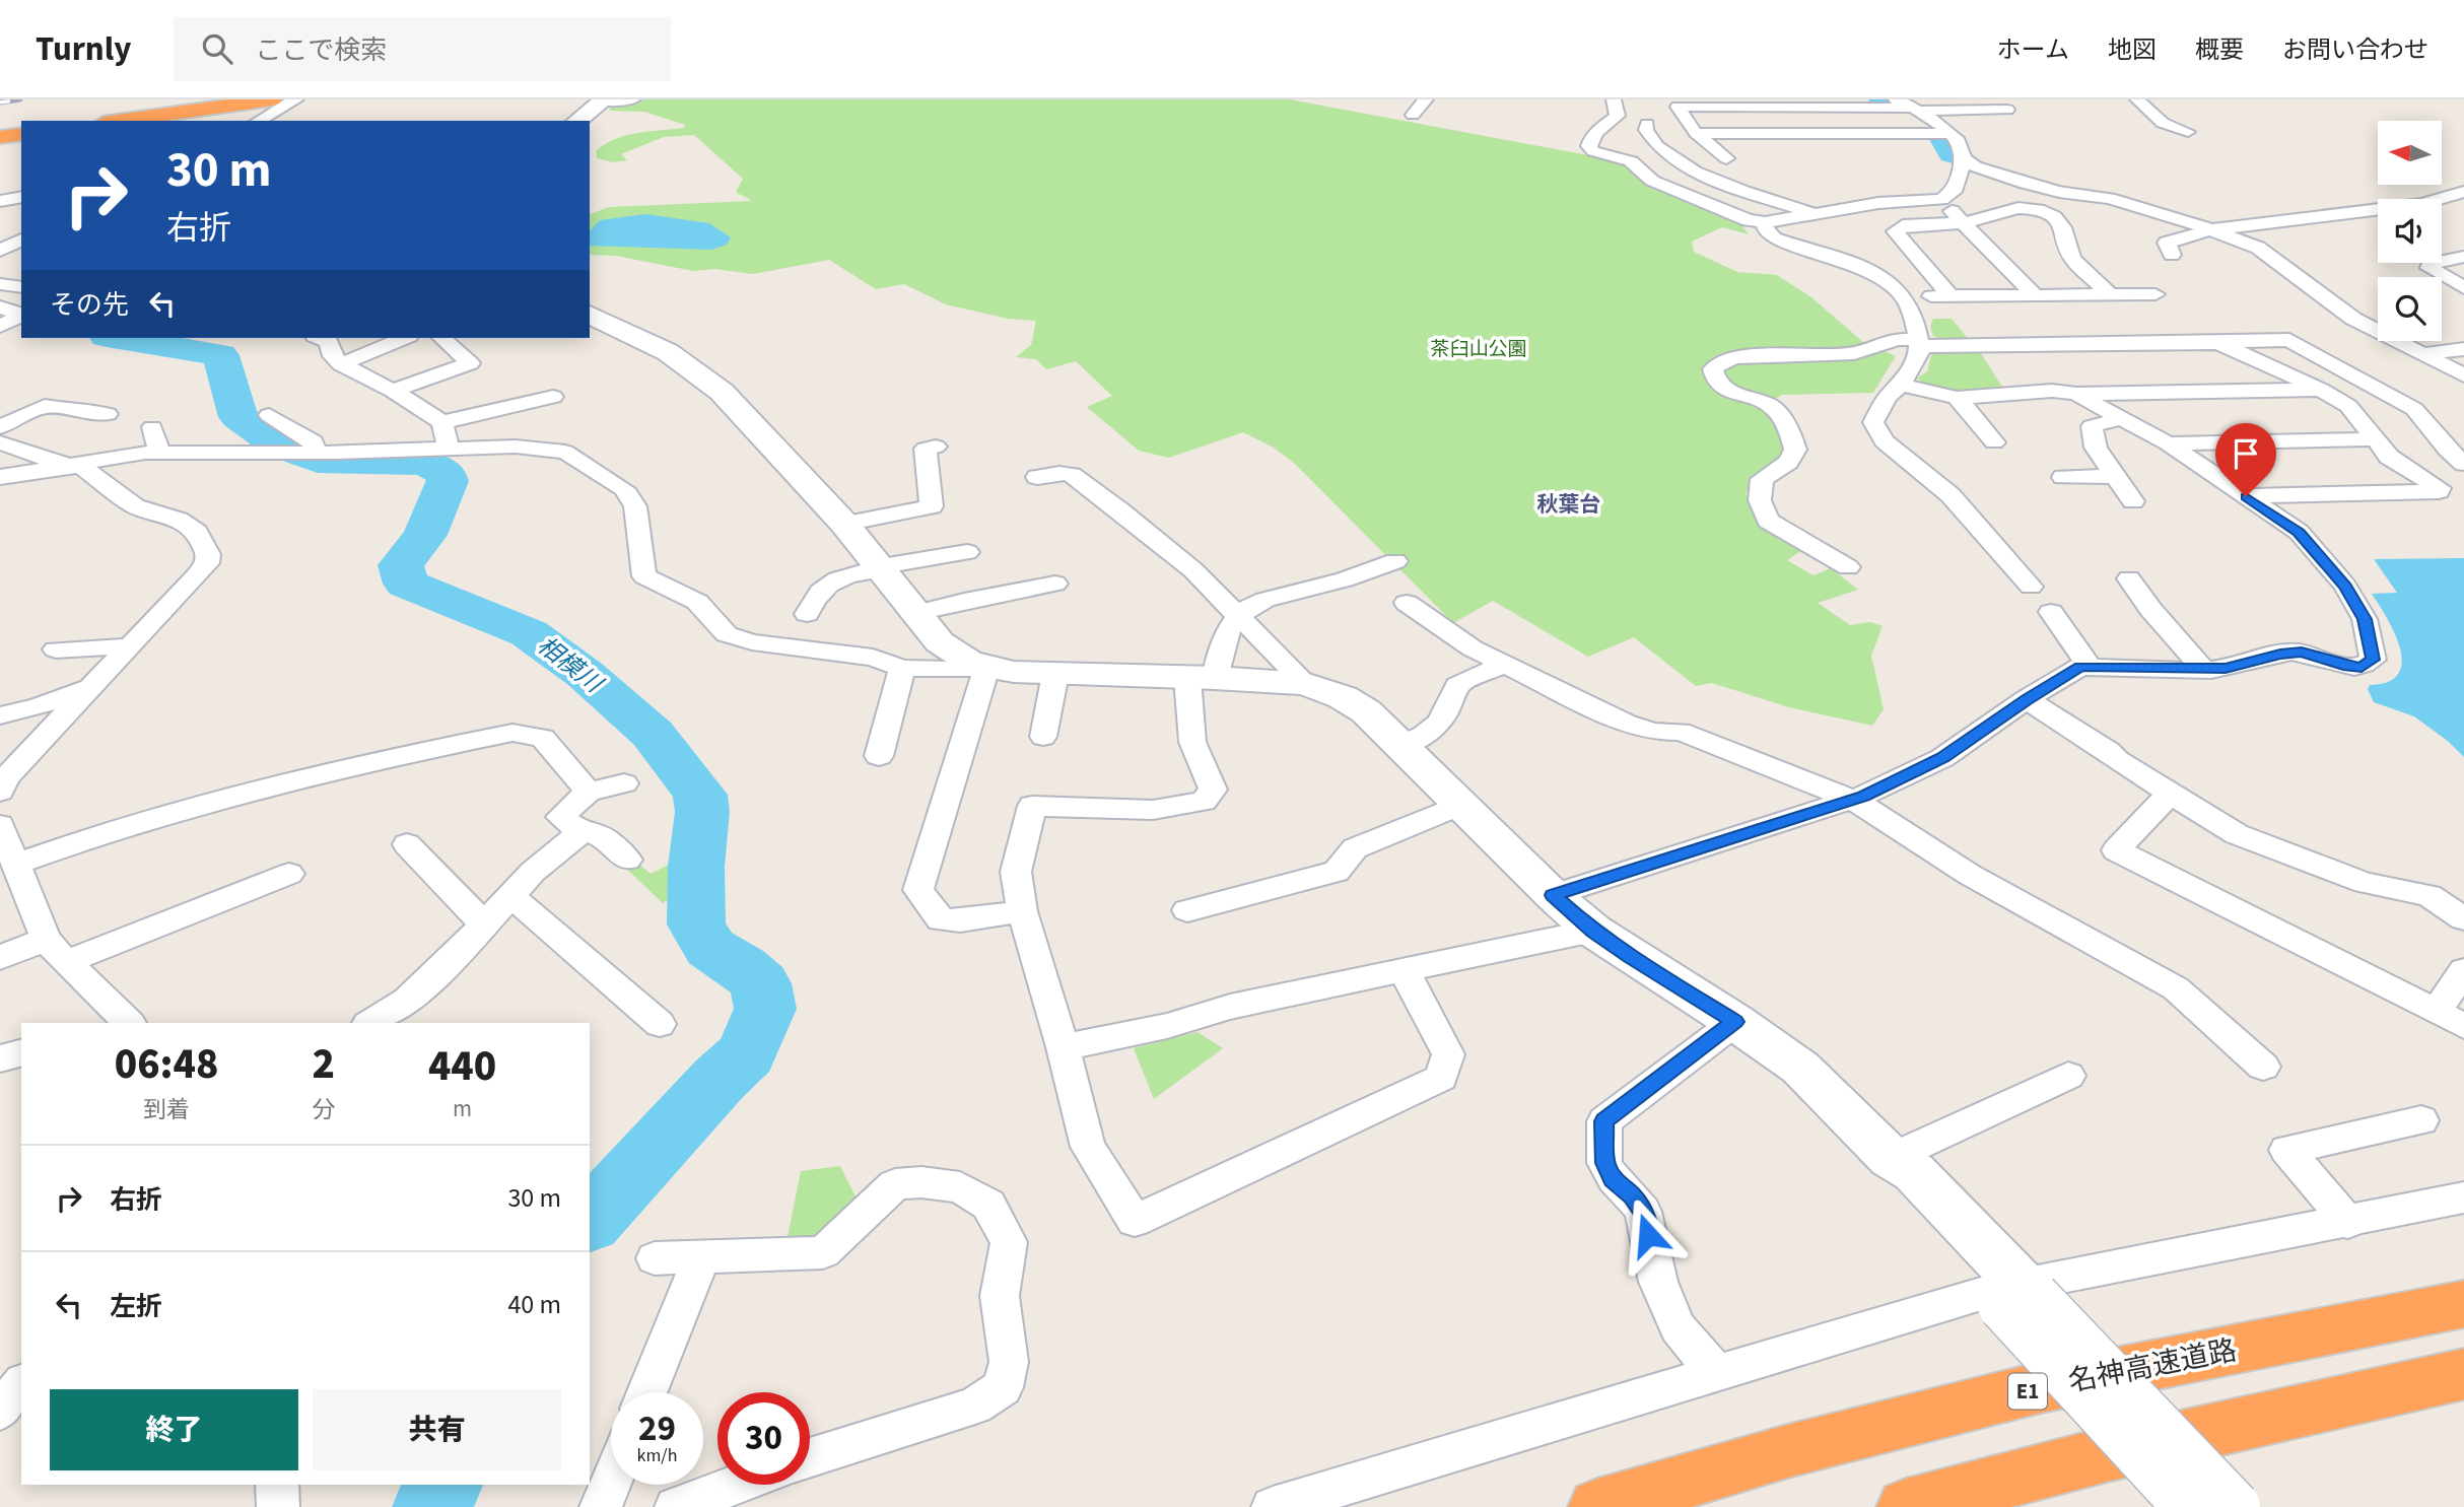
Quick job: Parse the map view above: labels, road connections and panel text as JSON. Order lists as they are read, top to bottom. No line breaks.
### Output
{"streets":{"highway":["名神高速道路","E1"]},"districts":["秋葉台"],"water":["相模川"],"parks":["茶臼山公園"],"north":"left","page":{"header":"Turnly","search":"ここで検索","nav":["ホーム","地図","概要","お問い合わせ"],"turn":["30 m","右折"],"then":"その先","eta":["06:48","到着","2","分","440","m"],"list":[{"name":"右折","value":"30 m"},{"name":"左折","value":"40 m"}],"buttons":["終了","共有"],"speed":"29 km/h","limit":"30"}}
